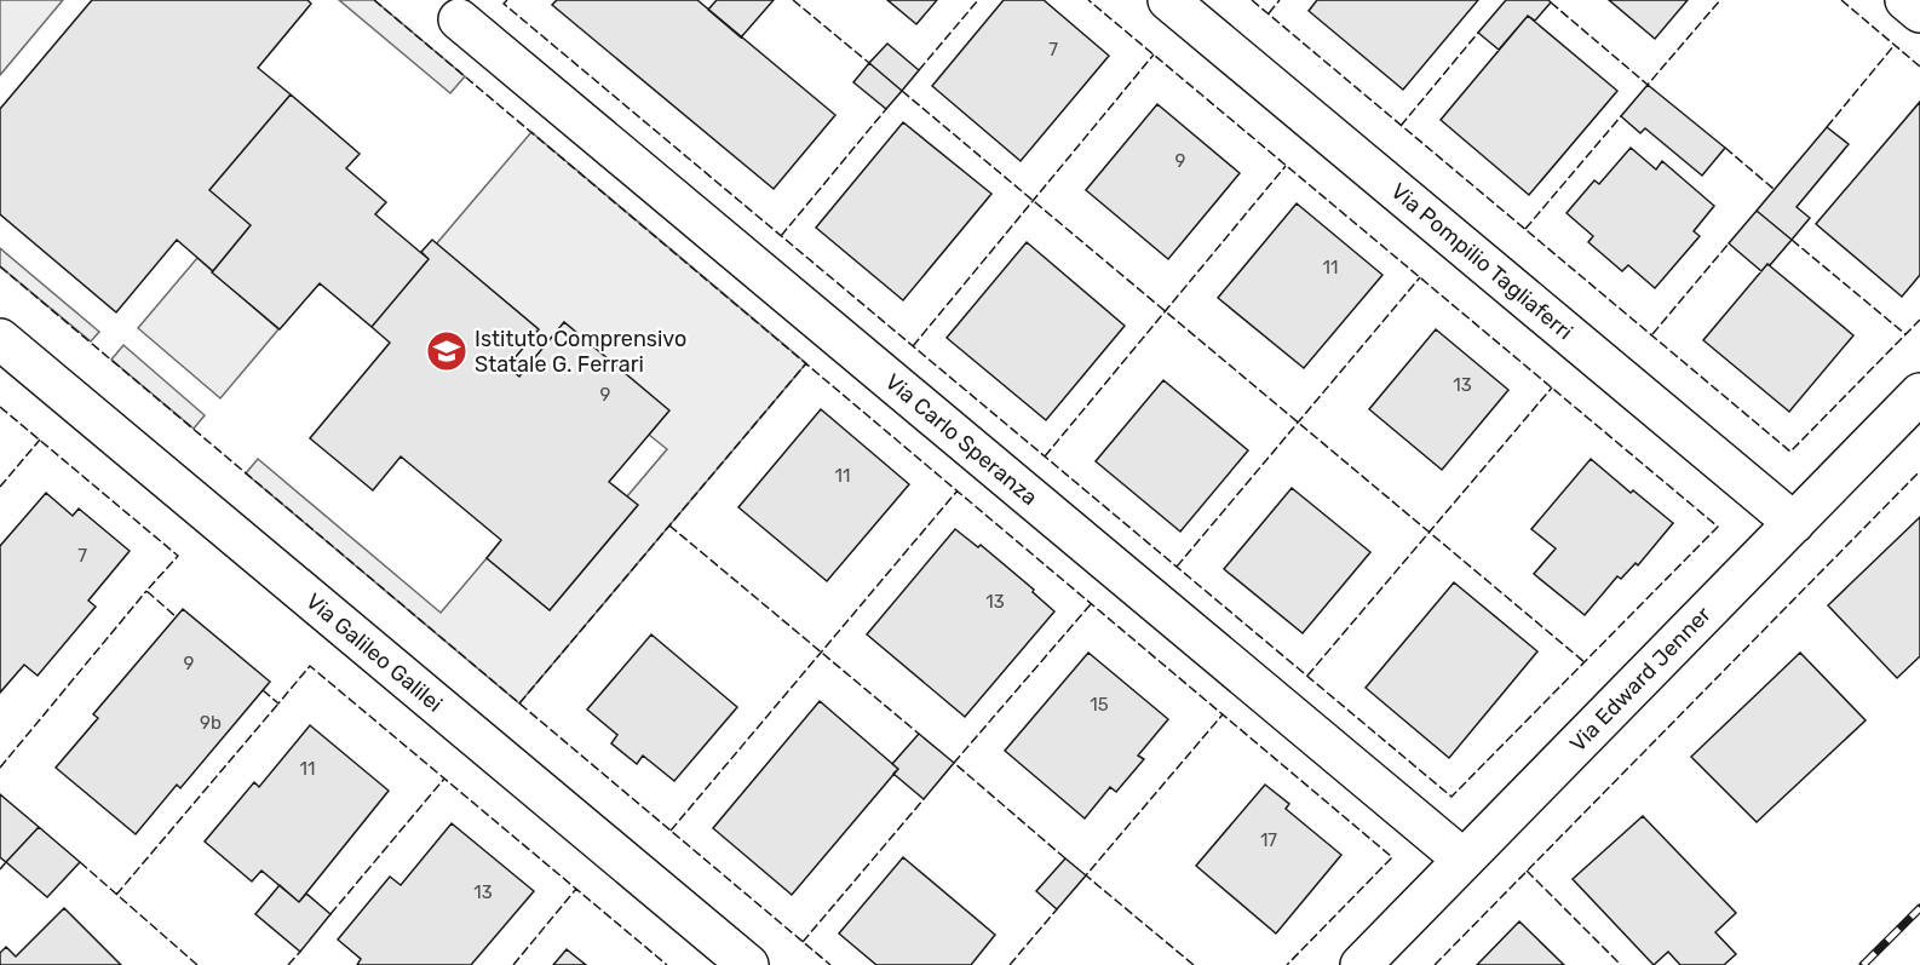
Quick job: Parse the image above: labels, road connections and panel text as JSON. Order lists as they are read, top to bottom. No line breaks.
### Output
{"streets":{"street":["Via Pompilio Tagliaferri","Via Carlo Speranza","Via Galileo Galilei","Via Edward Jenner"]},"crossings":[["Via Pompilio Tagliaferri","Via Edward Jenner"],["Via Carlo Speranza","Via Edward Jenner"]],"places":{"school or university":["Istituto Comprensivo Statale G. Ferrari"]},"house_numbers":["7","9","11","13","9","11","7","13","9","15","9b","11","17","13"]}
